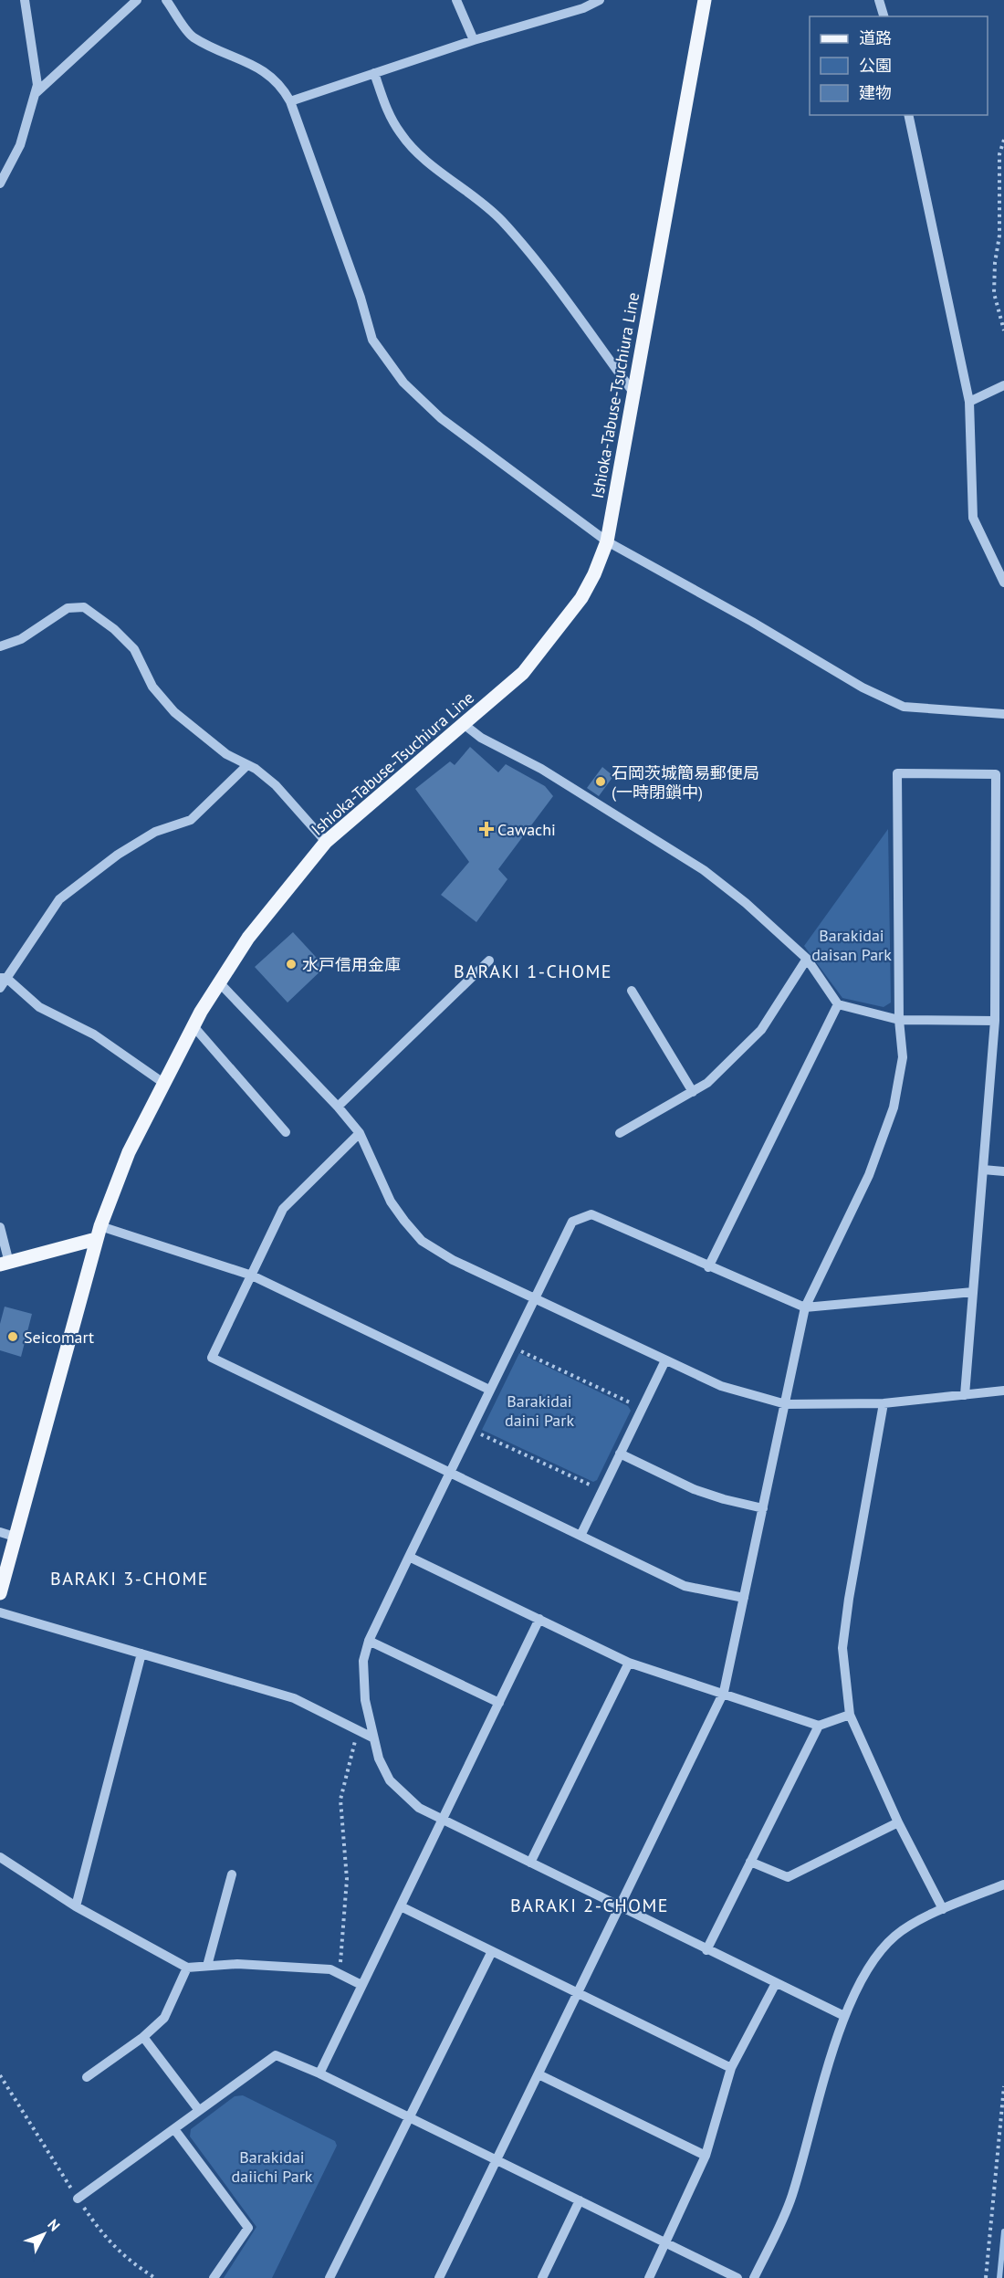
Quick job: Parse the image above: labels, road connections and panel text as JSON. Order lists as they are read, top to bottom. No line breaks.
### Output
{"streets":{"main road":["Ishioka-Tabuse-Tsuchiura Line"]},"districts":["BARAKI 1-CHOME","BARAKI 3-CHOME","BARAKI 2-CHOME"],"parks":["Barakidai daisan Park","Barakidai daini Park","Barakidai daiichi Park"],"places":{"other":["石岡茨城簡易郵便局 (一時閉鎖中)","水戸信用金庫","Seicomart"],"health":["Cawachi"]},"legend":["道路","公園","建物"],"north":"top right"}
